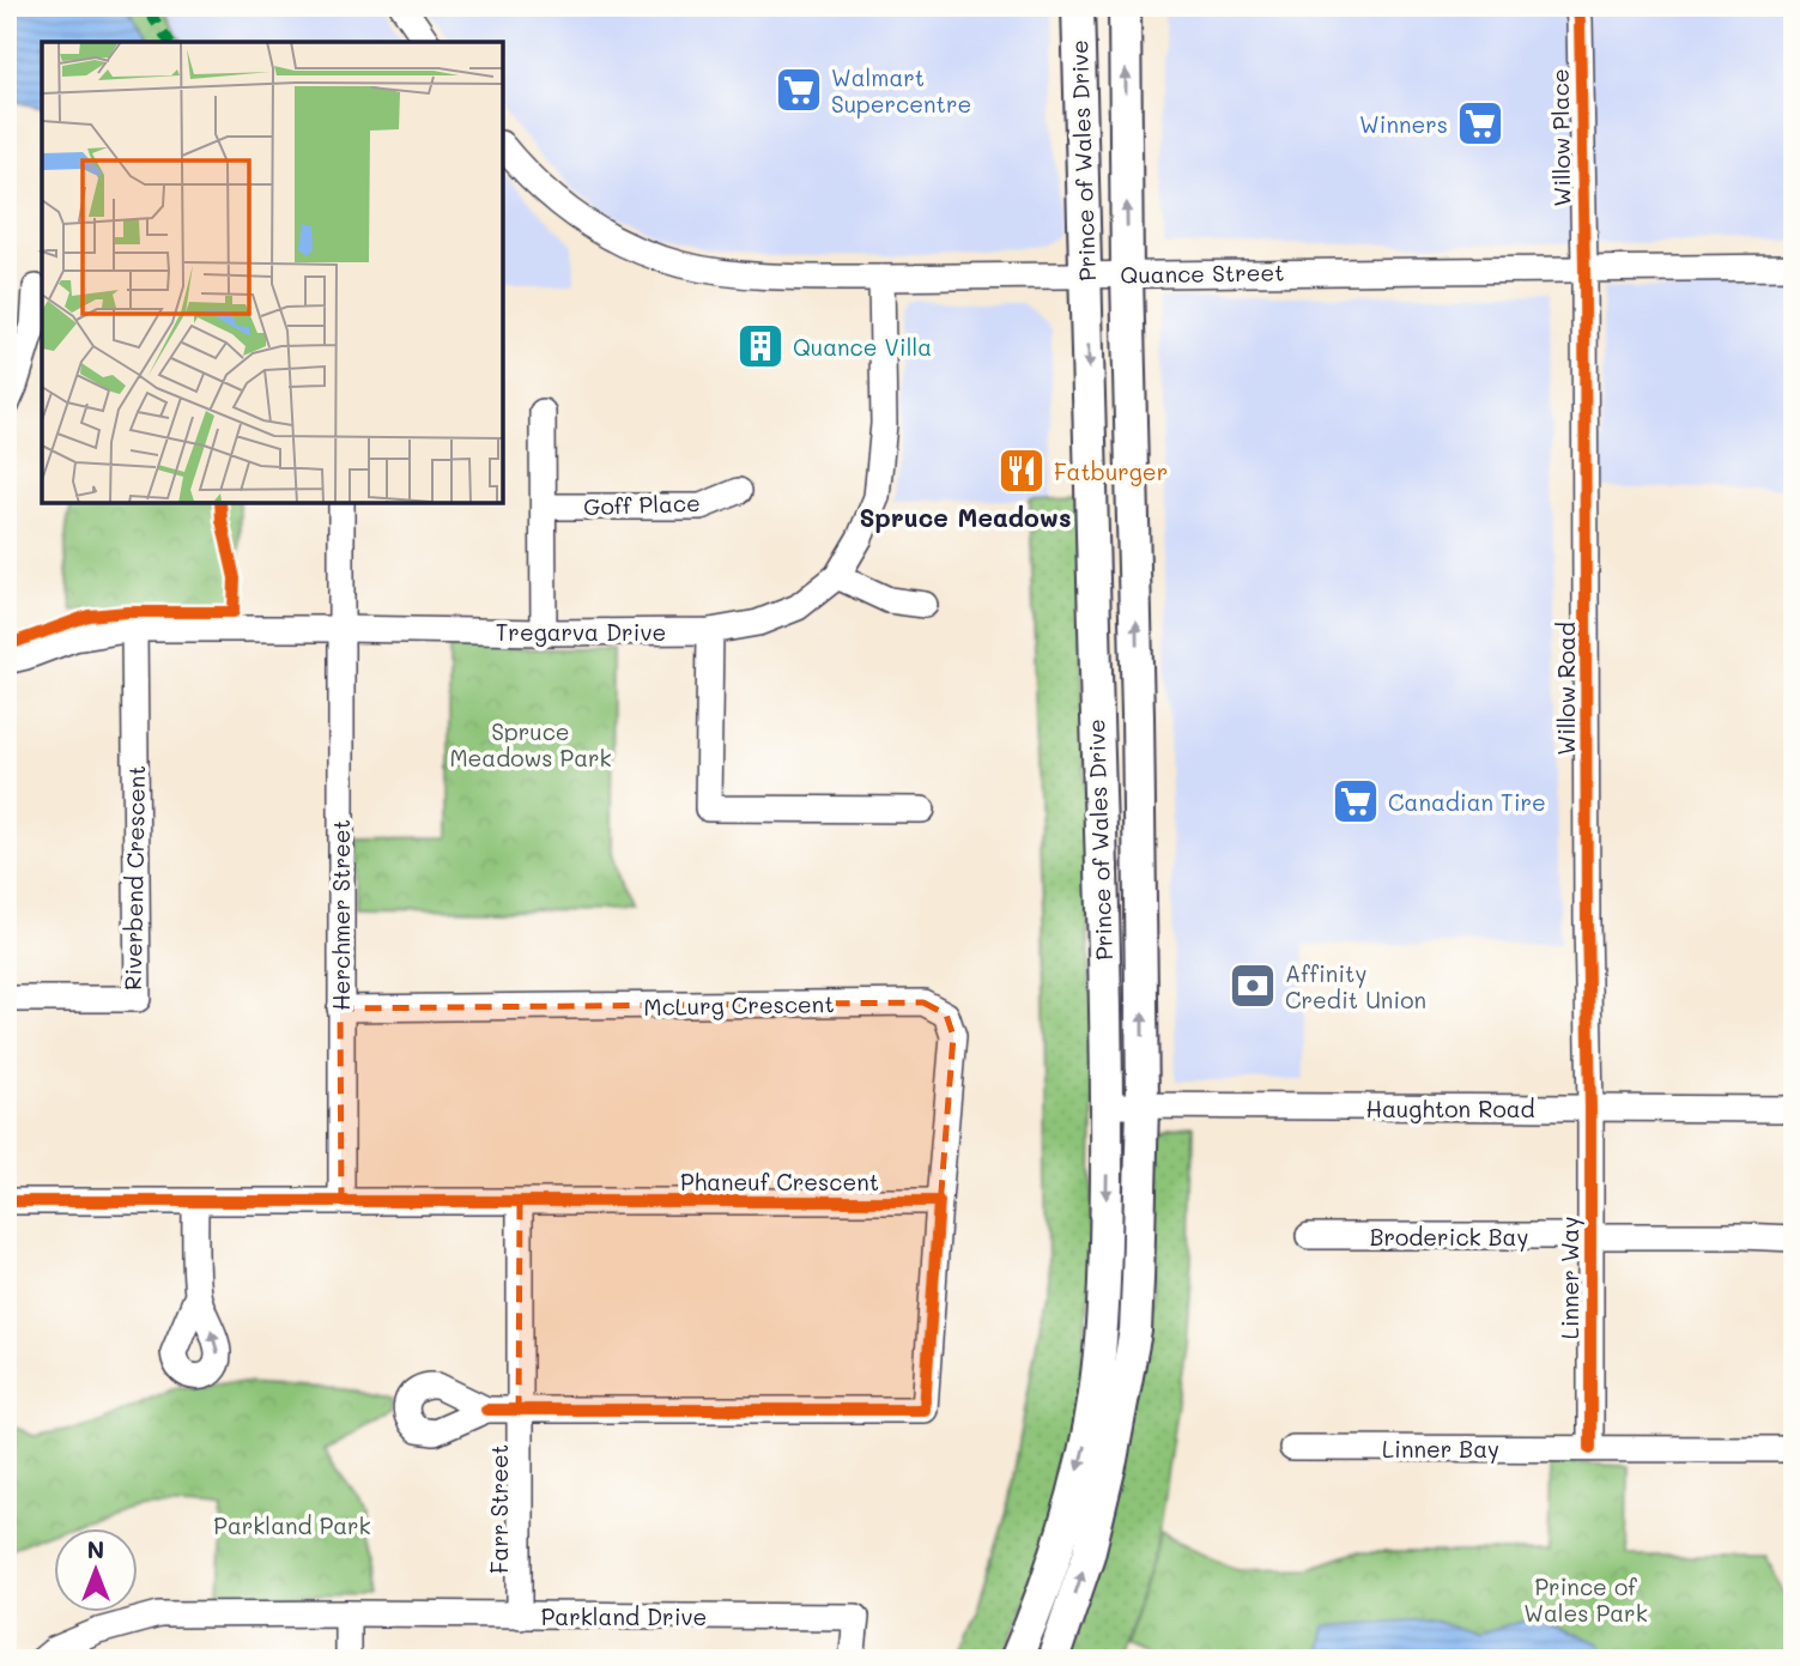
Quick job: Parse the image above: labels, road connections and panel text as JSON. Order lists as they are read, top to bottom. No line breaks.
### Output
{"streets":{"main road":["Prince of Wales Drive"],"street":["Willow Place","Quance Street","Goff Place","Tregarva Drive","Willow Road","Riverbend Crescent","Herchmer Street","McLurg Crescent","Haughton Road","Phaneuf Crescent","Broderick Bay","Linner Way","Linner Bay","Farr Street","Parkland Drive"]},"crossings":[["Willow Place","Quance Street"],["Willow Place","Willow Road"],["Prince of Wales Drive","Quance Street"],["Prince of Wales Drive","Haughton Road"],["Quance Street","Tregarva Drive"],["Quance Street","Willow Road"],["Tregarva Drive","Riverbend Crescent"],["Tregarva Drive","Herchmer Street"],["Willow Road","Haughton Road"],["Willow Road","Linner Way"],["Herchmer Street","McLurg Crescent"],["Herchmer Street","Phaneuf Crescent"],["McLurg Crescent","Phaneuf Crescent"],["Haughton Road","Linner Way"],["Phaneuf Crescent","Farr Street"],["Broderick Bay","Linner Way"],["Linner Way","Linner Bay"],["Farr Street","Parkland Drive"]],"districts":["Spruce Meadows"],"parks":["Spruce Meadows Park","Parkland Park","Prince of Wales Park"],"places":{"supermarket":["Walmart Supercentre","Winners","Canadian Tire"],"building":["Quance Villa"],"restaurant":["Fatburger"],"bank":["Affinity Credit Union"]},"north":"top"}
